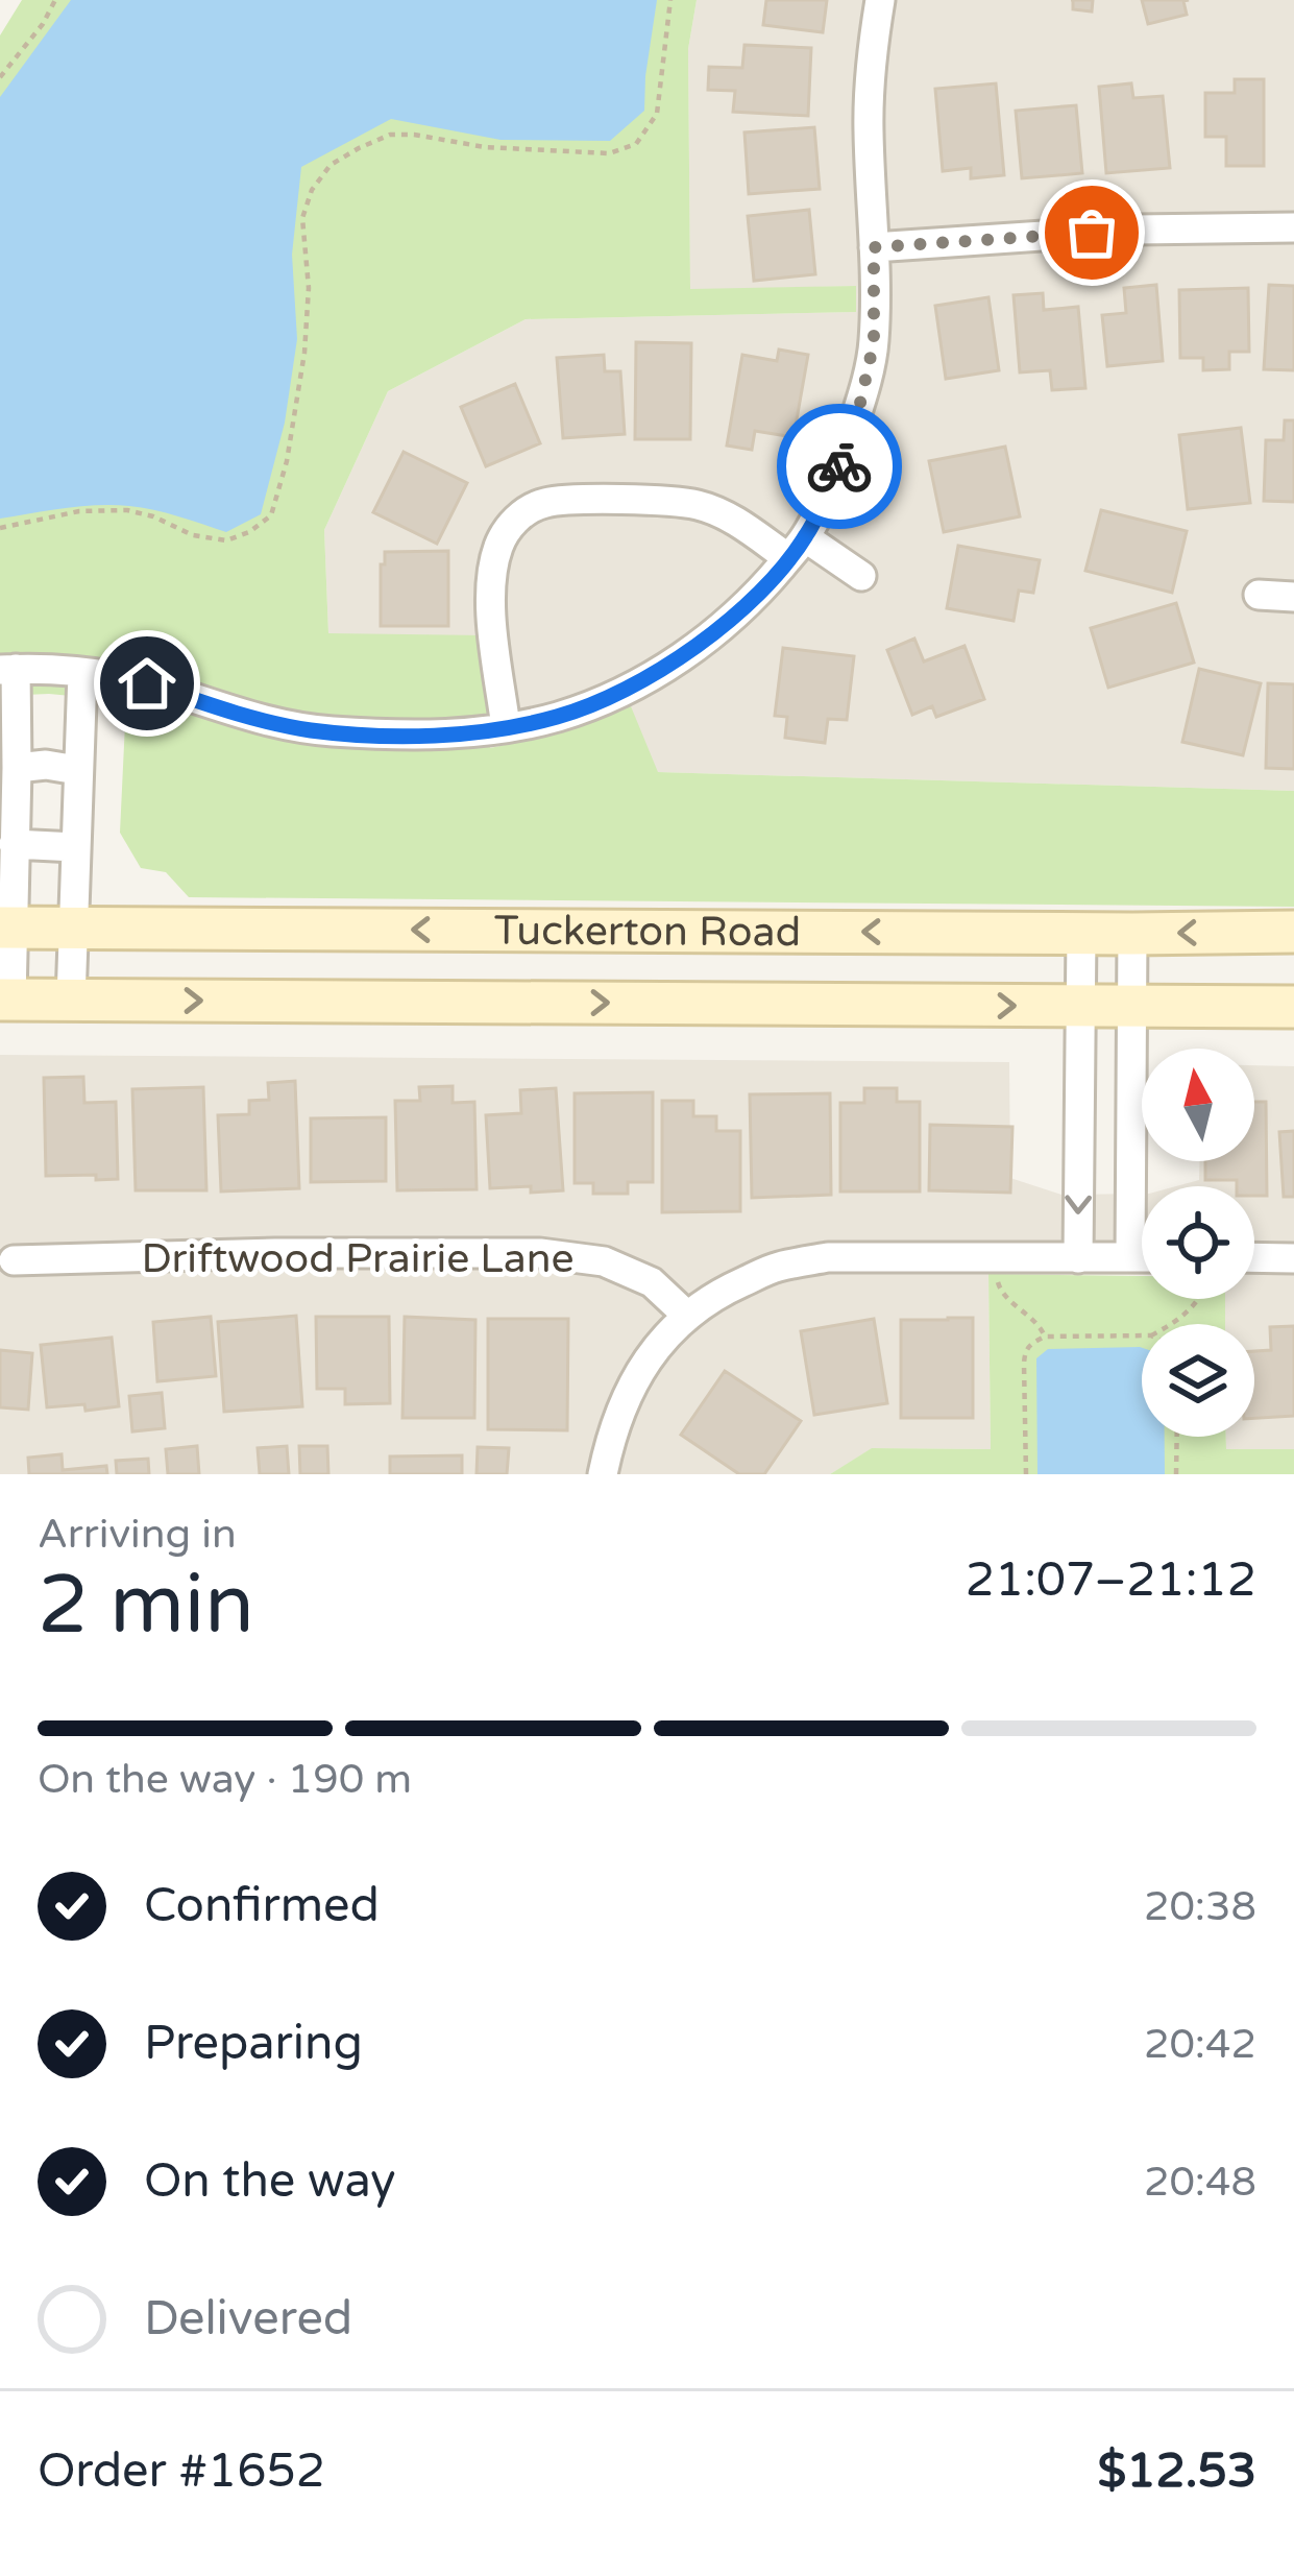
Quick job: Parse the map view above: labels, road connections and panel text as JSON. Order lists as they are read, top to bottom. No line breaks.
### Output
{"streets":{"main road":["Tuckerton Road"],"street":["Driftwood Prairie Lane"]},"north":"top","page":{"heading":["2 min","Arriving in","21:07–21:12"],"panel":["Order #1652","$12.53"],"bar":"On the way · 190 m","list":[["Confirmed","20:38"],["Preparing","20:42"],["On the way","20:48"],"Delivered"]}}
